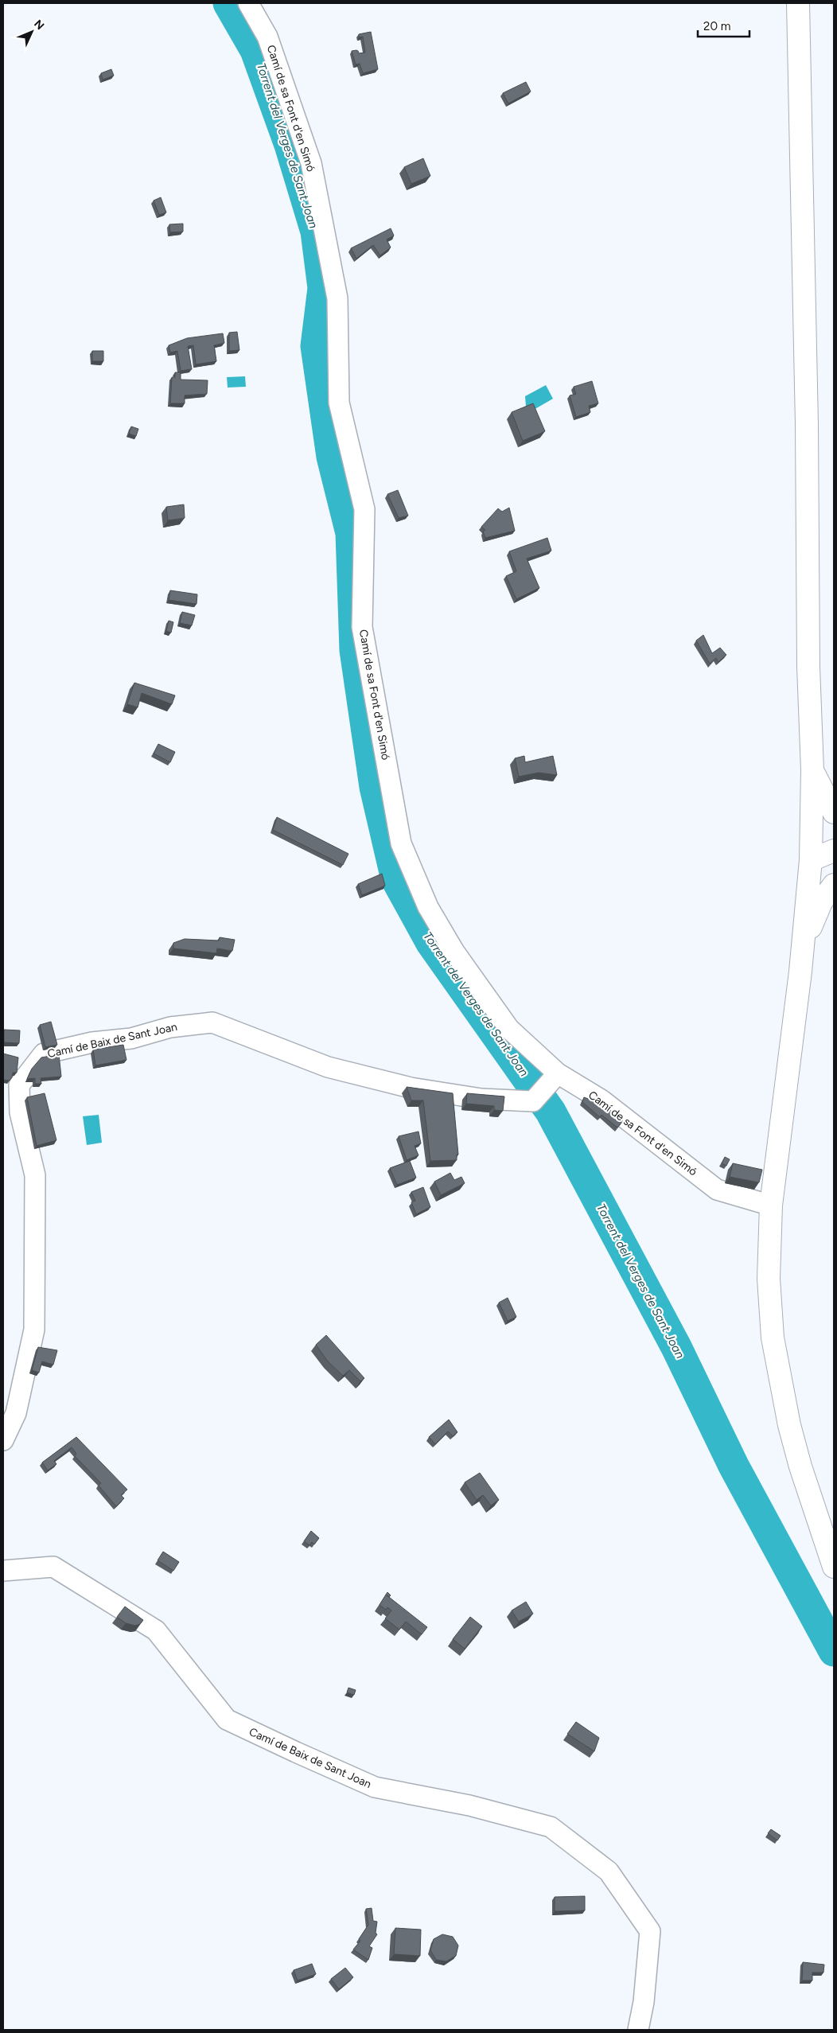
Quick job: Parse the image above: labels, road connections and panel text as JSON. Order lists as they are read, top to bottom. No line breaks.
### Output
{"streets":{"street":["Camí de sa Font d'en Simó","Camí de Baix de Sant Joan"]},"crossings":[["Camí de sa Font d'en Simó","Camí de Baix de Sant Joan"]],"water":["Torrent del Verges de Sant Joan"],"scale_bar":"20 m","north":"top right"}
